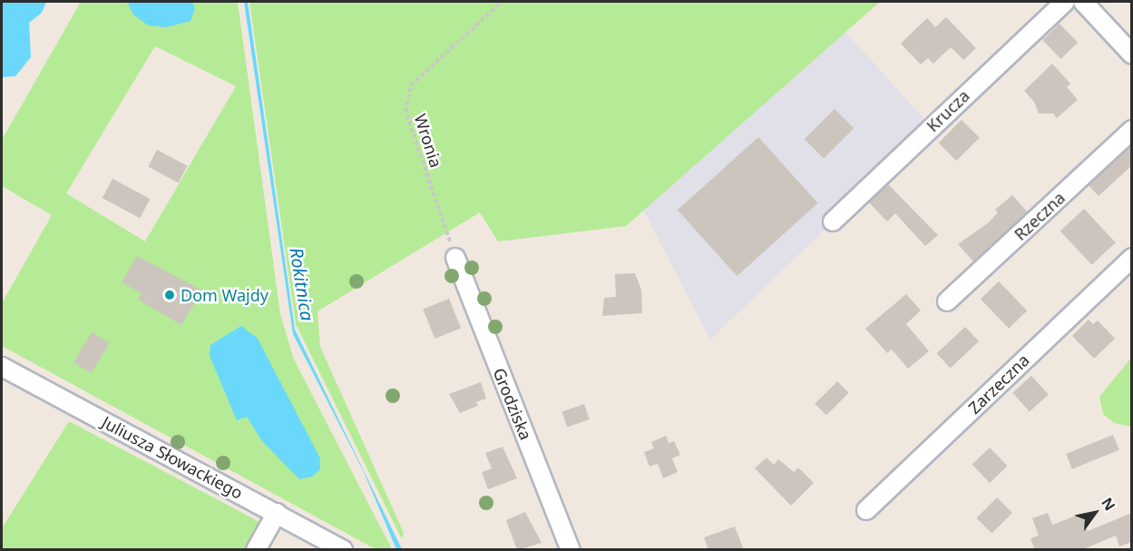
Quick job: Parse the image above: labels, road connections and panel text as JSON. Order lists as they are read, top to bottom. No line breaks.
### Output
{"streets":{"street":["Krucza","Rzeczna","Zarzeczna","Grodziska","Juliusza Słowackiego"],"path":["Wronia"]},"crossings":[["Wronia","Grodziska"]],"water":["Rokitnica"],"places":["Dom Wajdy"],"north":"top right"}
